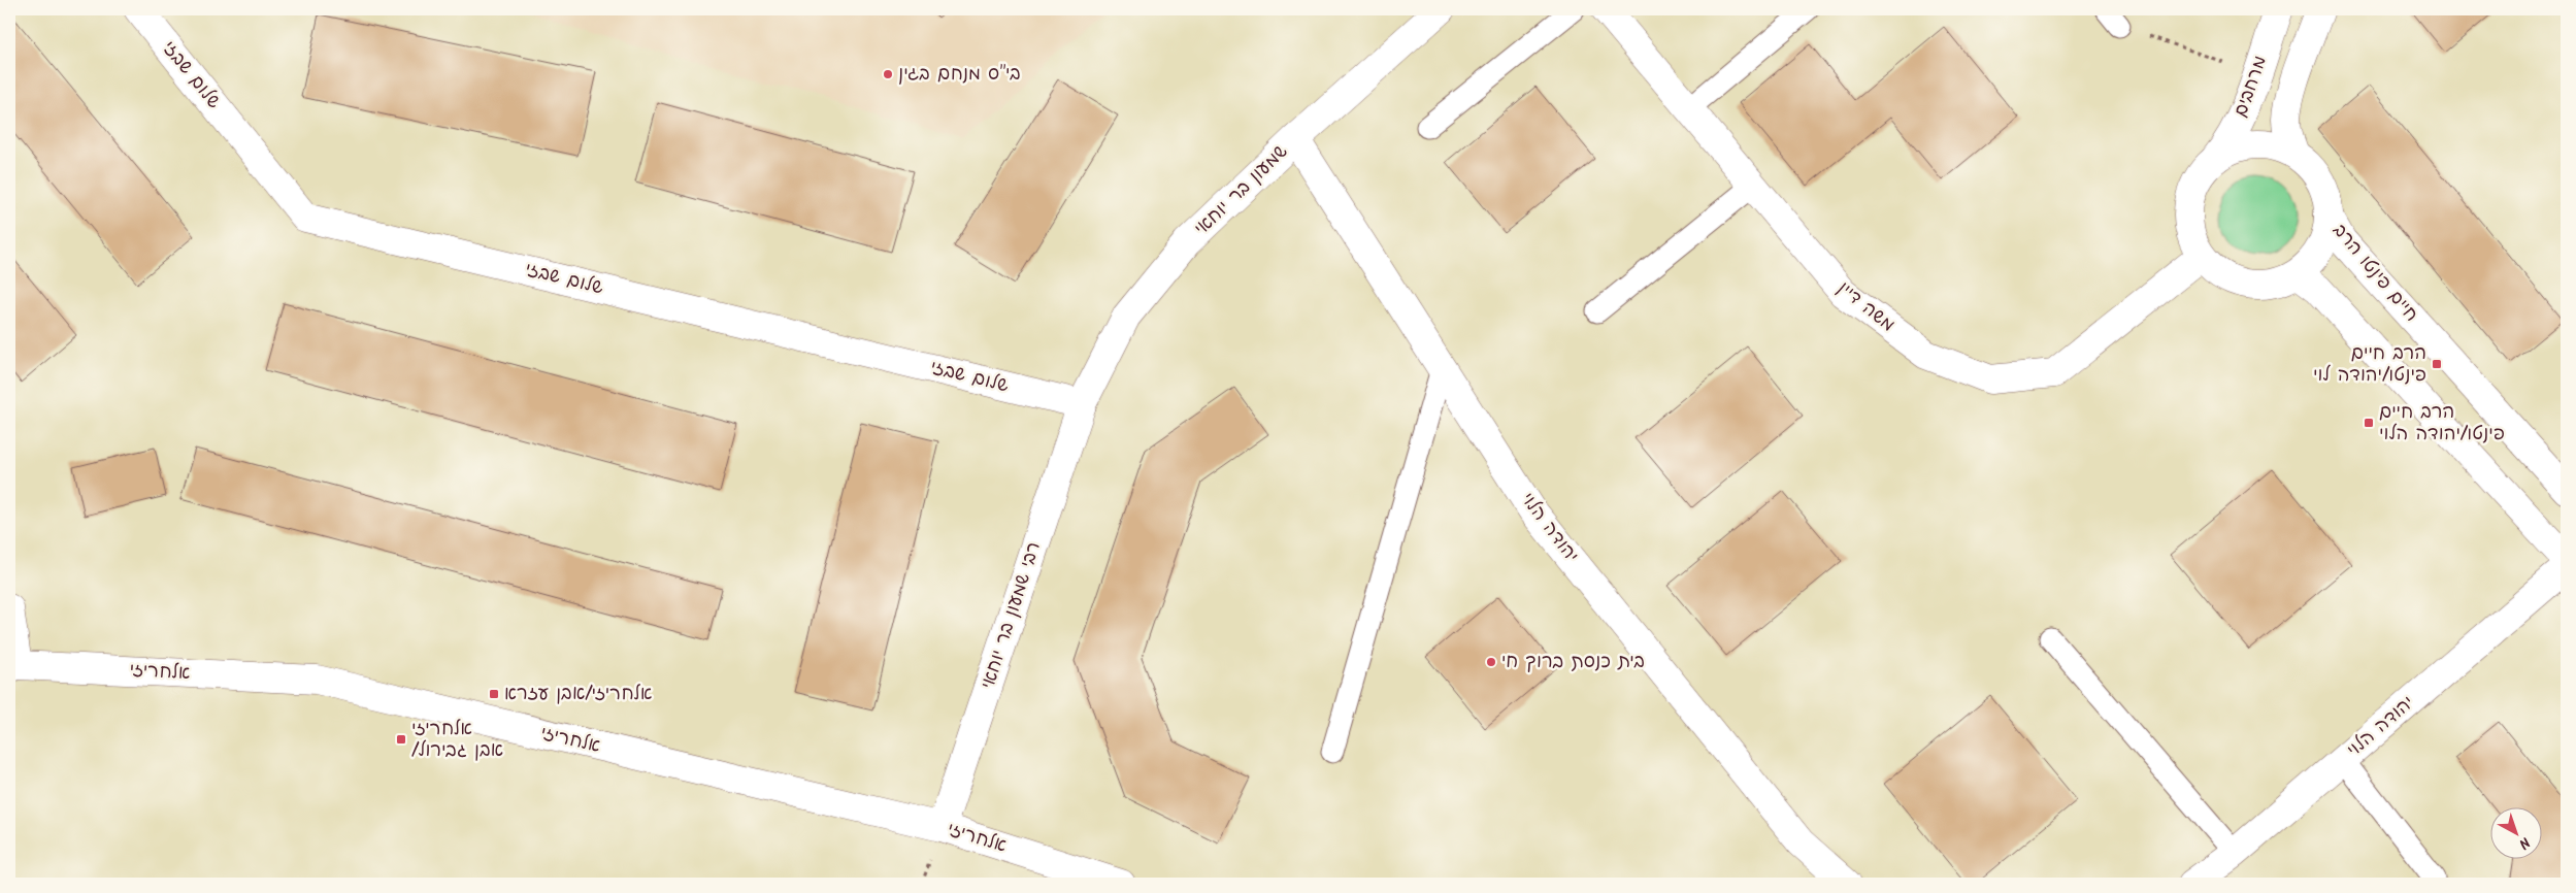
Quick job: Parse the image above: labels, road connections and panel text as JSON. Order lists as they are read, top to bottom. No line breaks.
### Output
{"streets":{"street":["שלום שבזי","מרחבים","שמעון בר יוחאי","חיים פינטו הרב","משה דיין","יהודה הלוי","רבי שמעון בר יוחאי","אלחריזי"]},"crossings":[["שלום שבזי","שמעון בר יוחאי"],["שלום שבזי","רבי שמעון בר יוחאי"],["מרחבים","חיים פינטו הרב"],["מרחבים","משה דיין"],["שמעון בר יוחאי","יהודה הלוי"],["שמעון בר יוחאי","רבי שמעון בר יוחאי"],["חיים פינטו הרב","משה דיין"],["רבי שמעון בר יוחאי","אלחריזי"]],"places":{"other":["בי\"ס מנחם בגין","בית כנסת ברוך חי"],"transit":["הרב חיים פינטו/יהודה לוי","הרב חיים פינטו/יהודה הלוי","אלחריזי/אבן עזרא","אלחריזי /אבן גבירול"]},"north":"bottom right"}
